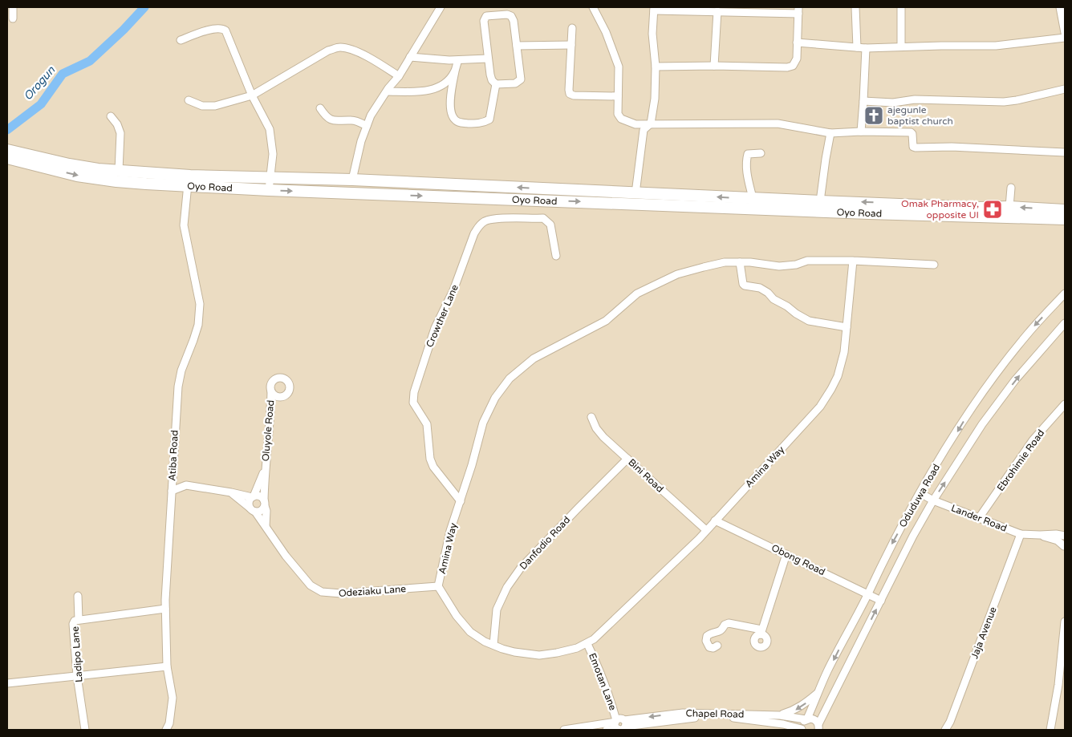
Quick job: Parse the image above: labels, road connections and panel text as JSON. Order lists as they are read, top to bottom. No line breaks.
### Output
{"streets":{"highway":["Oyo Road"],"street":["Crowther Lane","Oluyole Road","Atiba Road","Ebrohimie Road","Amina Way","Bini Road","Oduduwa Road","Lander Road","Danfodio Road","Obong Road","Odeziaku Lane","Jaja Avenue","Ladipo Lane","Emotan Lane","Chapel Road"]},"crossings":[["Oyo Road","Atiba Road"],["Crowther Lane","Amina Way"],["Oluyole Road","Odeziaku Lane"],["Atiba Road","Ladipo Lane"],["Ebrohimie Road","Lander Road"],["Amina Way","Bini Road"],["Amina Way","Danfodio Road"],["Amina Way","Obong Road"],["Amina Way","Odeziaku Lane"],["Amina Way","Emotan Lane"],["Bini Road","Danfodio Road"],["Oduduwa Road","Lander Road"],["Oduduwa Road","Obong Road"],["Oduduwa Road","Chapel Road"],["Lander Road","Jaja Avenue"],["Emotan Lane","Chapel Road"]],"water":["Orogun"],"places":{"church":["ajegunle baptist church"],"pharmacy":["Omak Pharmacy, opposite UI"]}}
